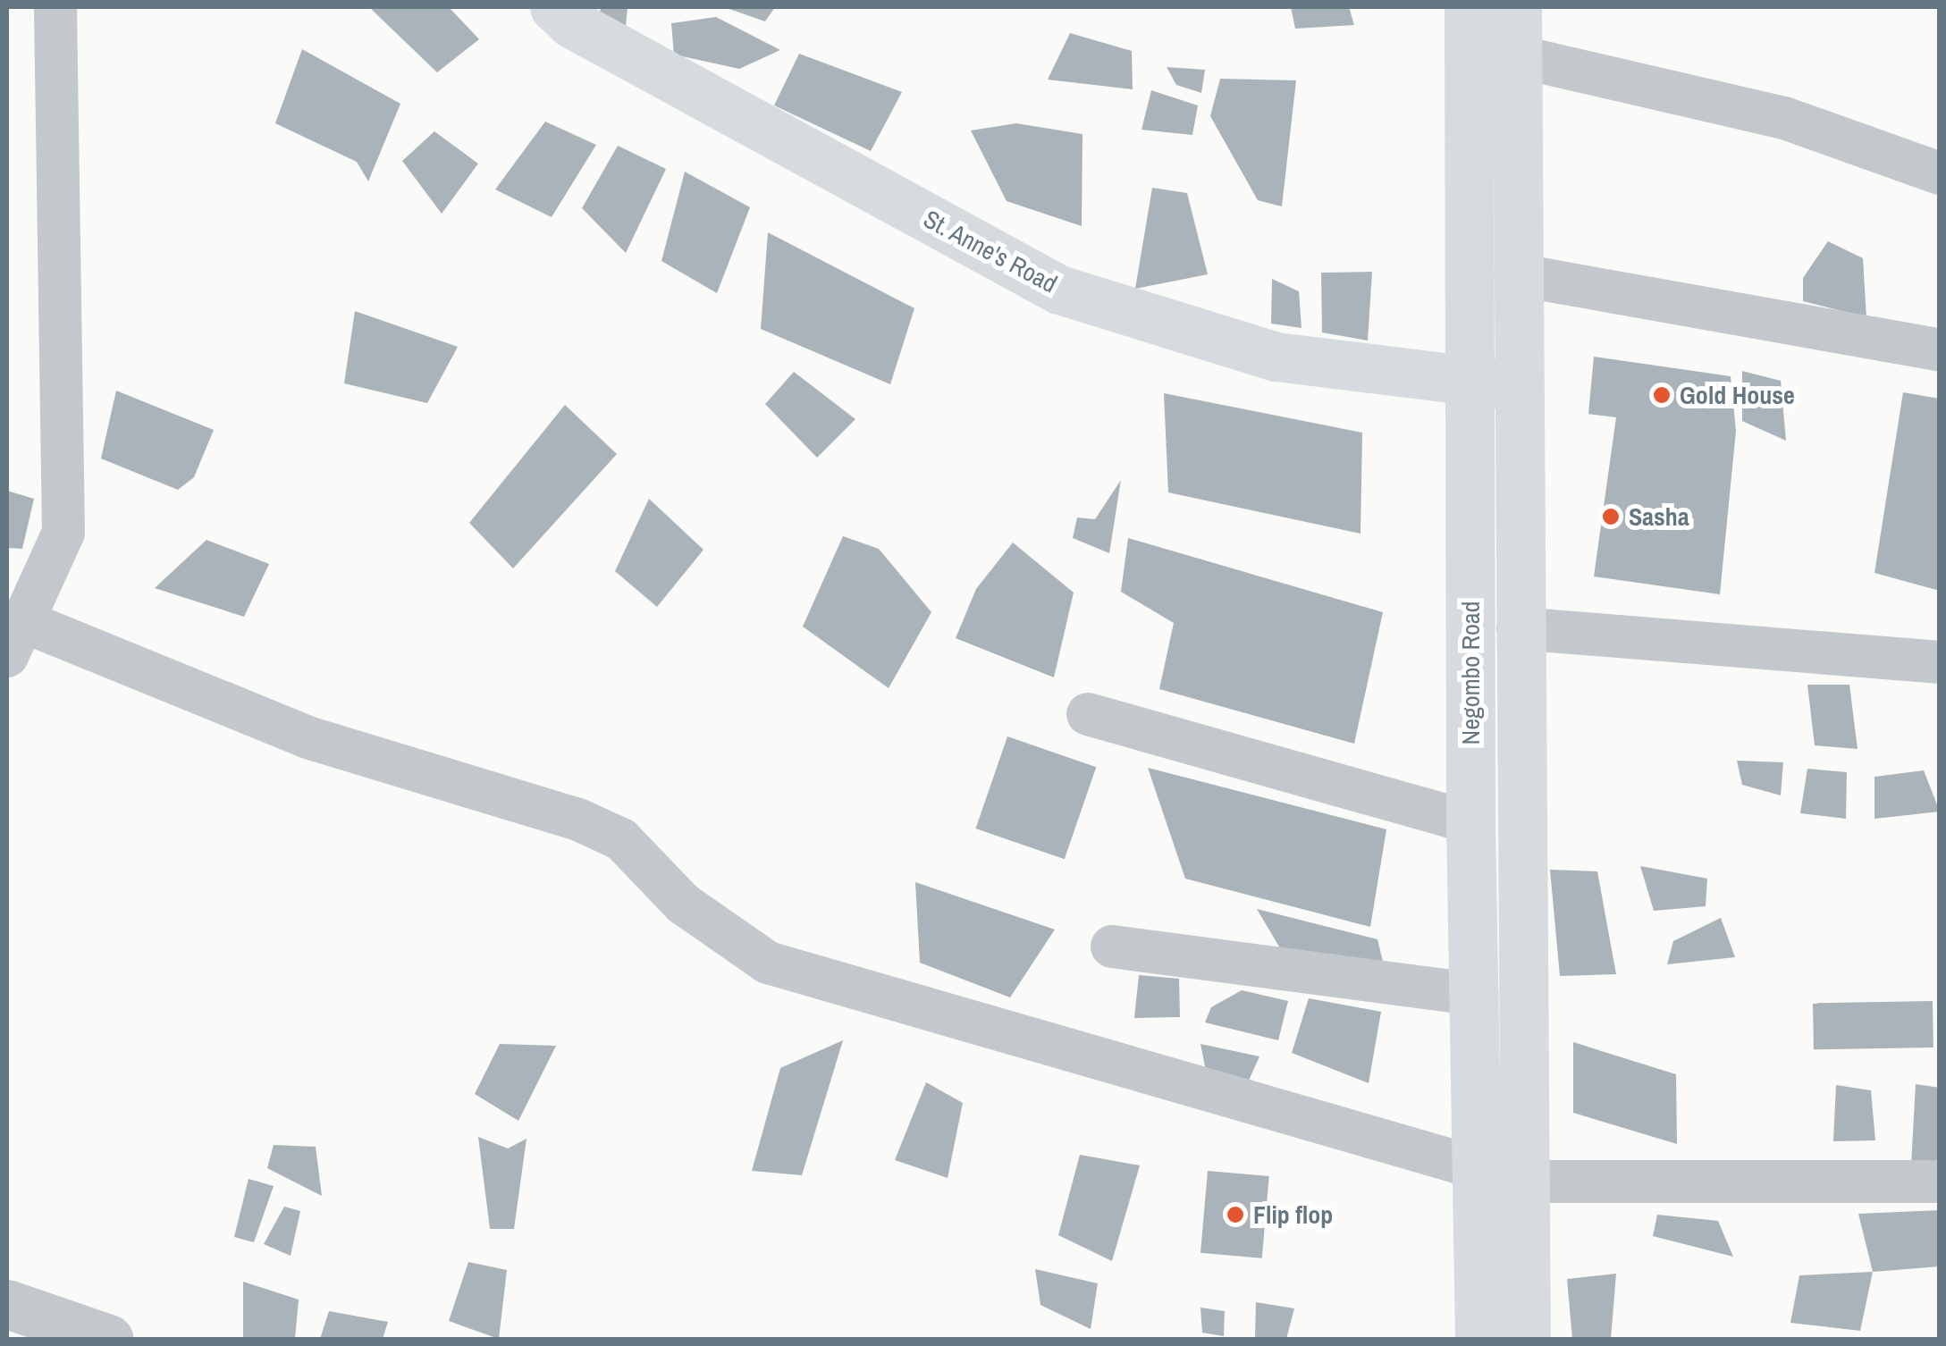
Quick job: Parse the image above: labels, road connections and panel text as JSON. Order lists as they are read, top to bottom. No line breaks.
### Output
{"streets":{"main road":["St. Anne's Road","Negombo Road"]},"crossings":[["St. Anne's Road","Negombo Road"]],"places":["Gold House","Sasha","Flip flop"]}
